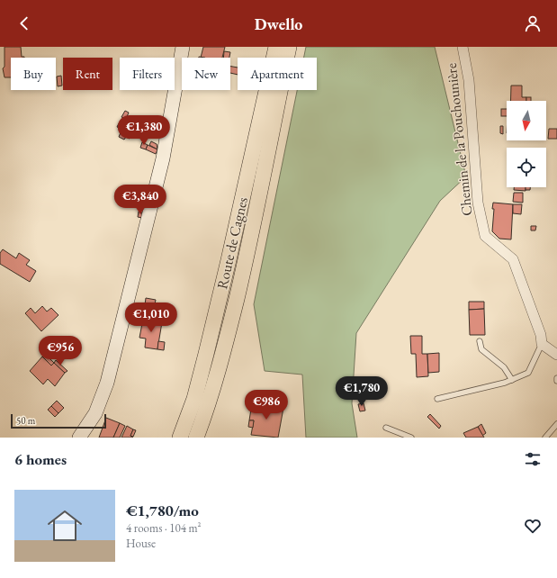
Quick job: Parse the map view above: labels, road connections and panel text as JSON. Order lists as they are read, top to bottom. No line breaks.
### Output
{"streets":{"main road":["Route de Cagnes"],"street":["Chemin de la Pouchounière"]},"scale_bar":"50 m","north":"bottom","page":{"header":"Dwello","chip":["Buy","Rent","Filters","New","Apartment"],"price":["€1,380","€3,840","€1,010","€956","€1,780","€986"],"scale":"50 m","heading":"6 homes","list":[{"name":"€1,780/mo","note":"4 rooms · 104 m² · House"}]}}
